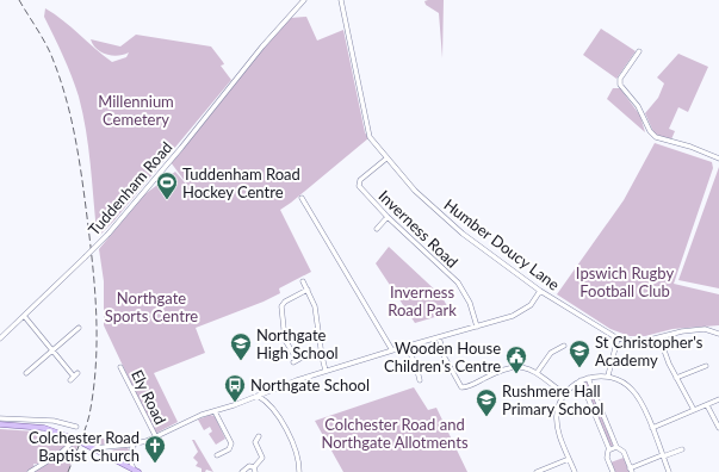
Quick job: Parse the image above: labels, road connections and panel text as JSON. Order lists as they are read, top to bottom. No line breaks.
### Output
{"streets":{"street":["Tuddenham Road","Inverness Road","Humber Doucy Lane","Ely Road"]},"crossings":[["Inverness Road","Humber Doucy Lane"]],"parks":["Millennium Cemetery","Ipswich Rugby Football Club","Inverness Road Park","Northgate Sports Centre","Colchester Road and Northgate Allotments"],"places":{"sports":["Tuddenham Road Hockey Centre"],"school or university":["Northgate High School","St Christopher's Academy","Rushmere Hall Primary School"],"public building":["Wooden House Children's Centre"],"bus stop":["Northgate School"],"church":["Colchester Road Baptist Church"]}}
